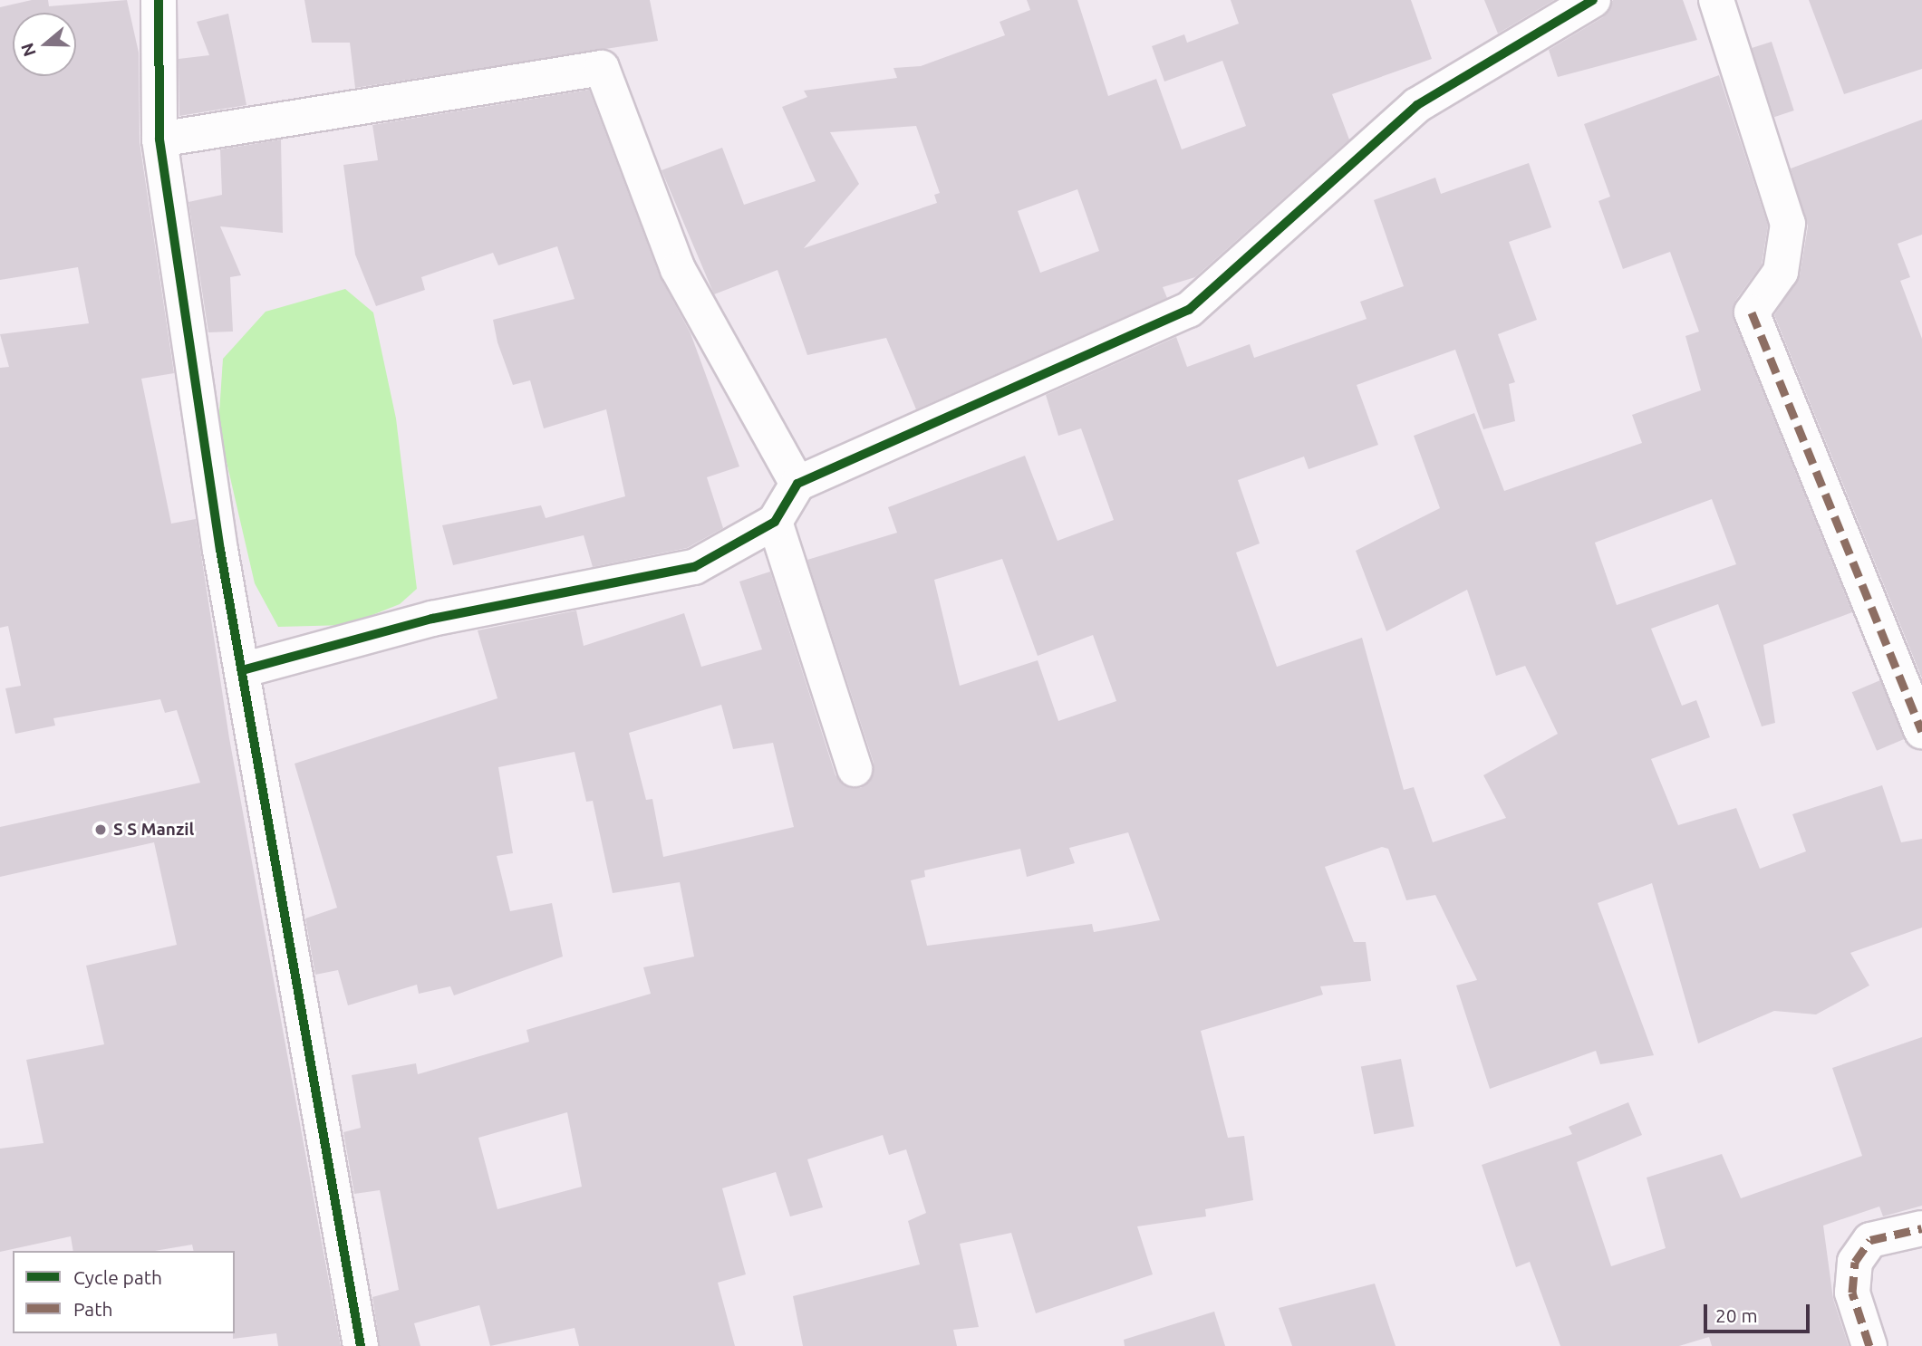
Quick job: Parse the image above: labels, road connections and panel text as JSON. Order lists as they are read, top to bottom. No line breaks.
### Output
{"places":["S S Manzil"],"legend":["Cycle path","Path"],"scale_bar":"20 m","north":"left"}
